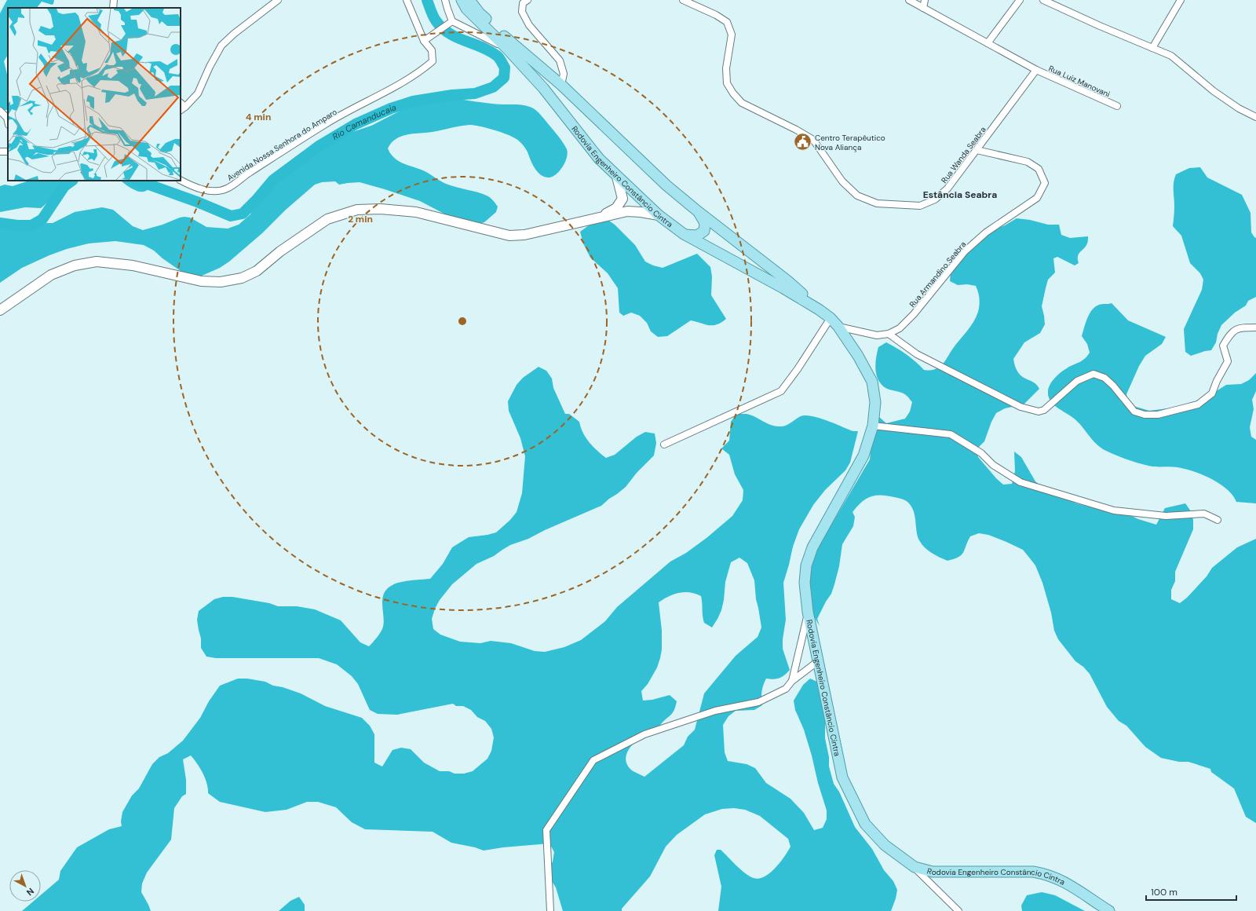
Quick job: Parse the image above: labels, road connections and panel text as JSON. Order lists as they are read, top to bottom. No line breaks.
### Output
{"streets":{"main road":["Rodovia Engenheiro Constâncio Cintra"],"street":["Rua Luiz Manovani","Avenida Nossa Senhora do Amparo","Rua Wanda Seabra","Rua Armandino Seabra"]},"crossings":[["Rua Luiz Manovani","Rua Wanda Seabra"],["Rua Wanda Seabra","Rua Armandino Seabra"],["Rodovia Engenheiro Constâncio Cintra","Rua Armandino Seabra"]],"districts":["Estância Seabra"],"water":["Rio Camanducaia"],"places":{"public building":["Centro Terapêutico Nova Aliança"]},"scale_bar":"100 m","north":"bottom right","rings":["4 min","2 min"]}
